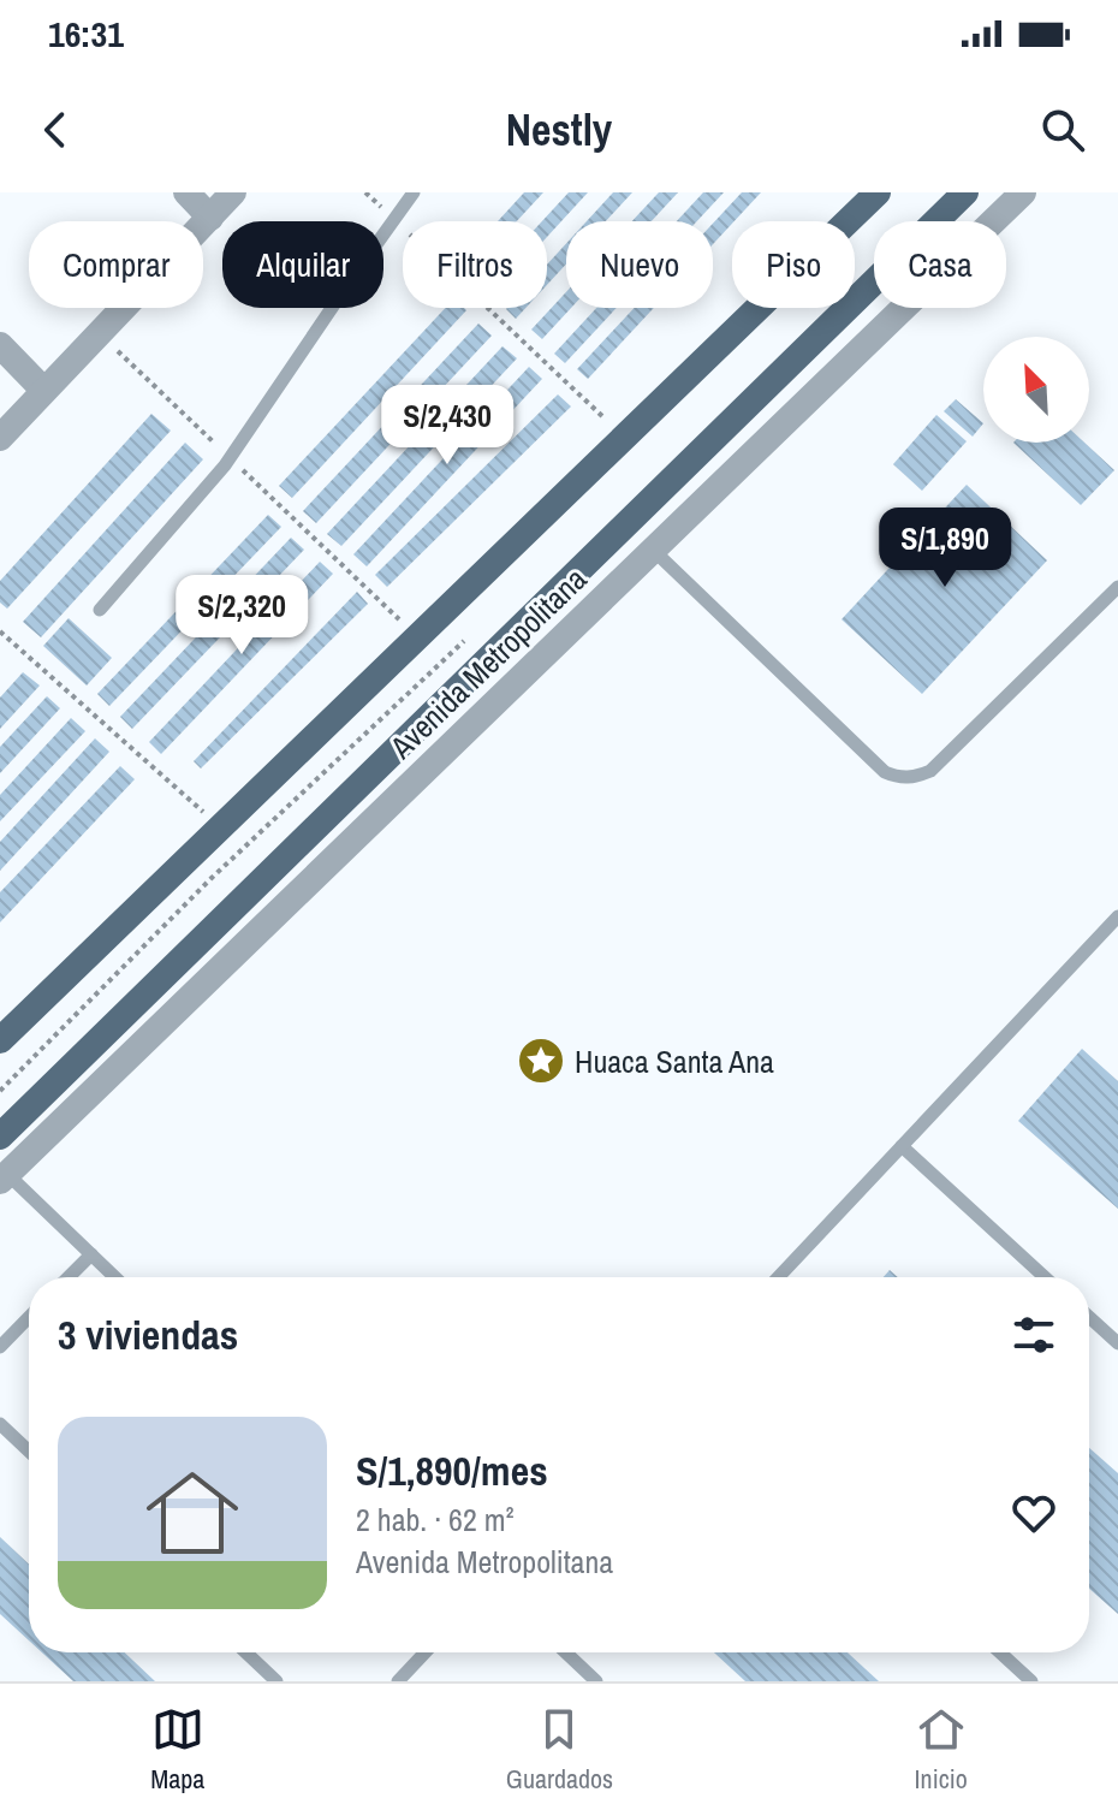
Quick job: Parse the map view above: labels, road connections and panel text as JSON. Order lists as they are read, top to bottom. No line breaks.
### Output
{"streets":{"main road":["Avenida Metropolitana"]},"places":{"place":["Huaca Santa Ana"]},"north":"top left","page":{"status":"16:31","header":"Nestly","chip":["Comprar","Alquilar","Filtros","Nuevo","Piso","Casa"],"price":["S/2,430","S/1,890","S/2,320"],"heading":"3 viviendas","list":[{"name":"S/1,890/mes","note":"2 hab. · 62 m² · Avenida Metropolitana"}],"tabs":["Mapa","Guardados","Inicio"]}}
